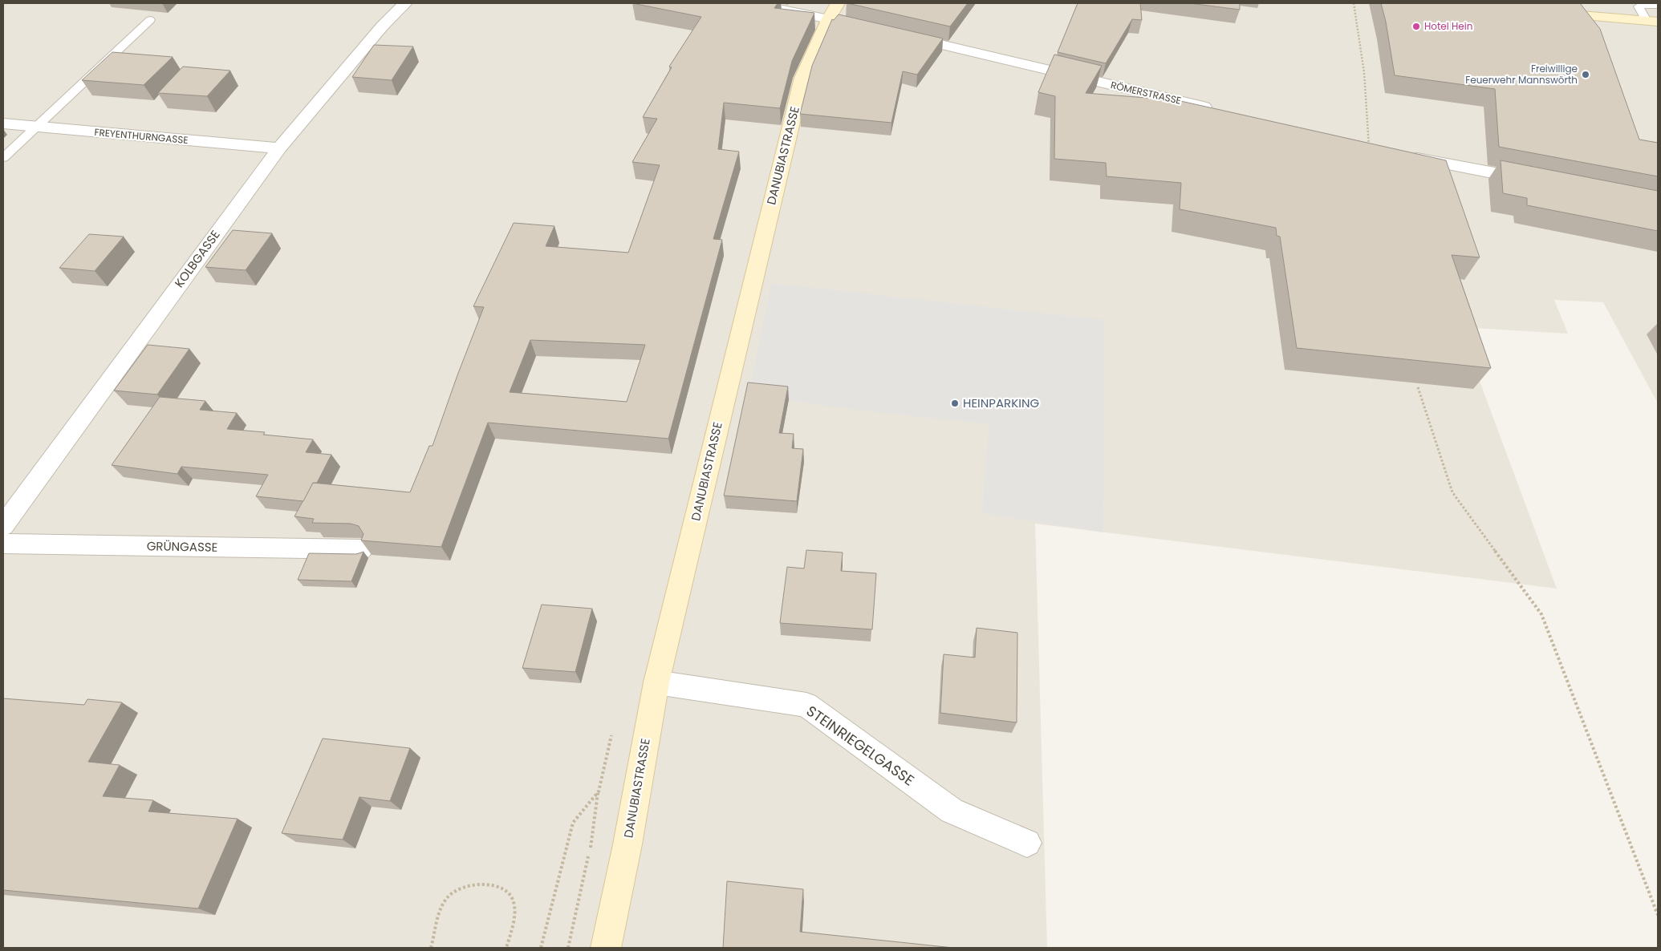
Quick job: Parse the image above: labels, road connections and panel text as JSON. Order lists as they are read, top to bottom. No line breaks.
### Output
{"streets":{"street":["RÖMERSTRASSE","FREYENTHURNGASSE","DANUBIASTRASSE","KOLBGASSE","GRÜNGASSE","STEINRIEGELGASSE"]},"crossings":[["FREYENTHURNGASSE","KOLBGASSE"],["DANUBIASTRASSE","STEINRIEGELGASSE"]],"places":["Hotel Hein","Freiwillige Feuerwehr Mannswörth","HEINPARKING"]}
